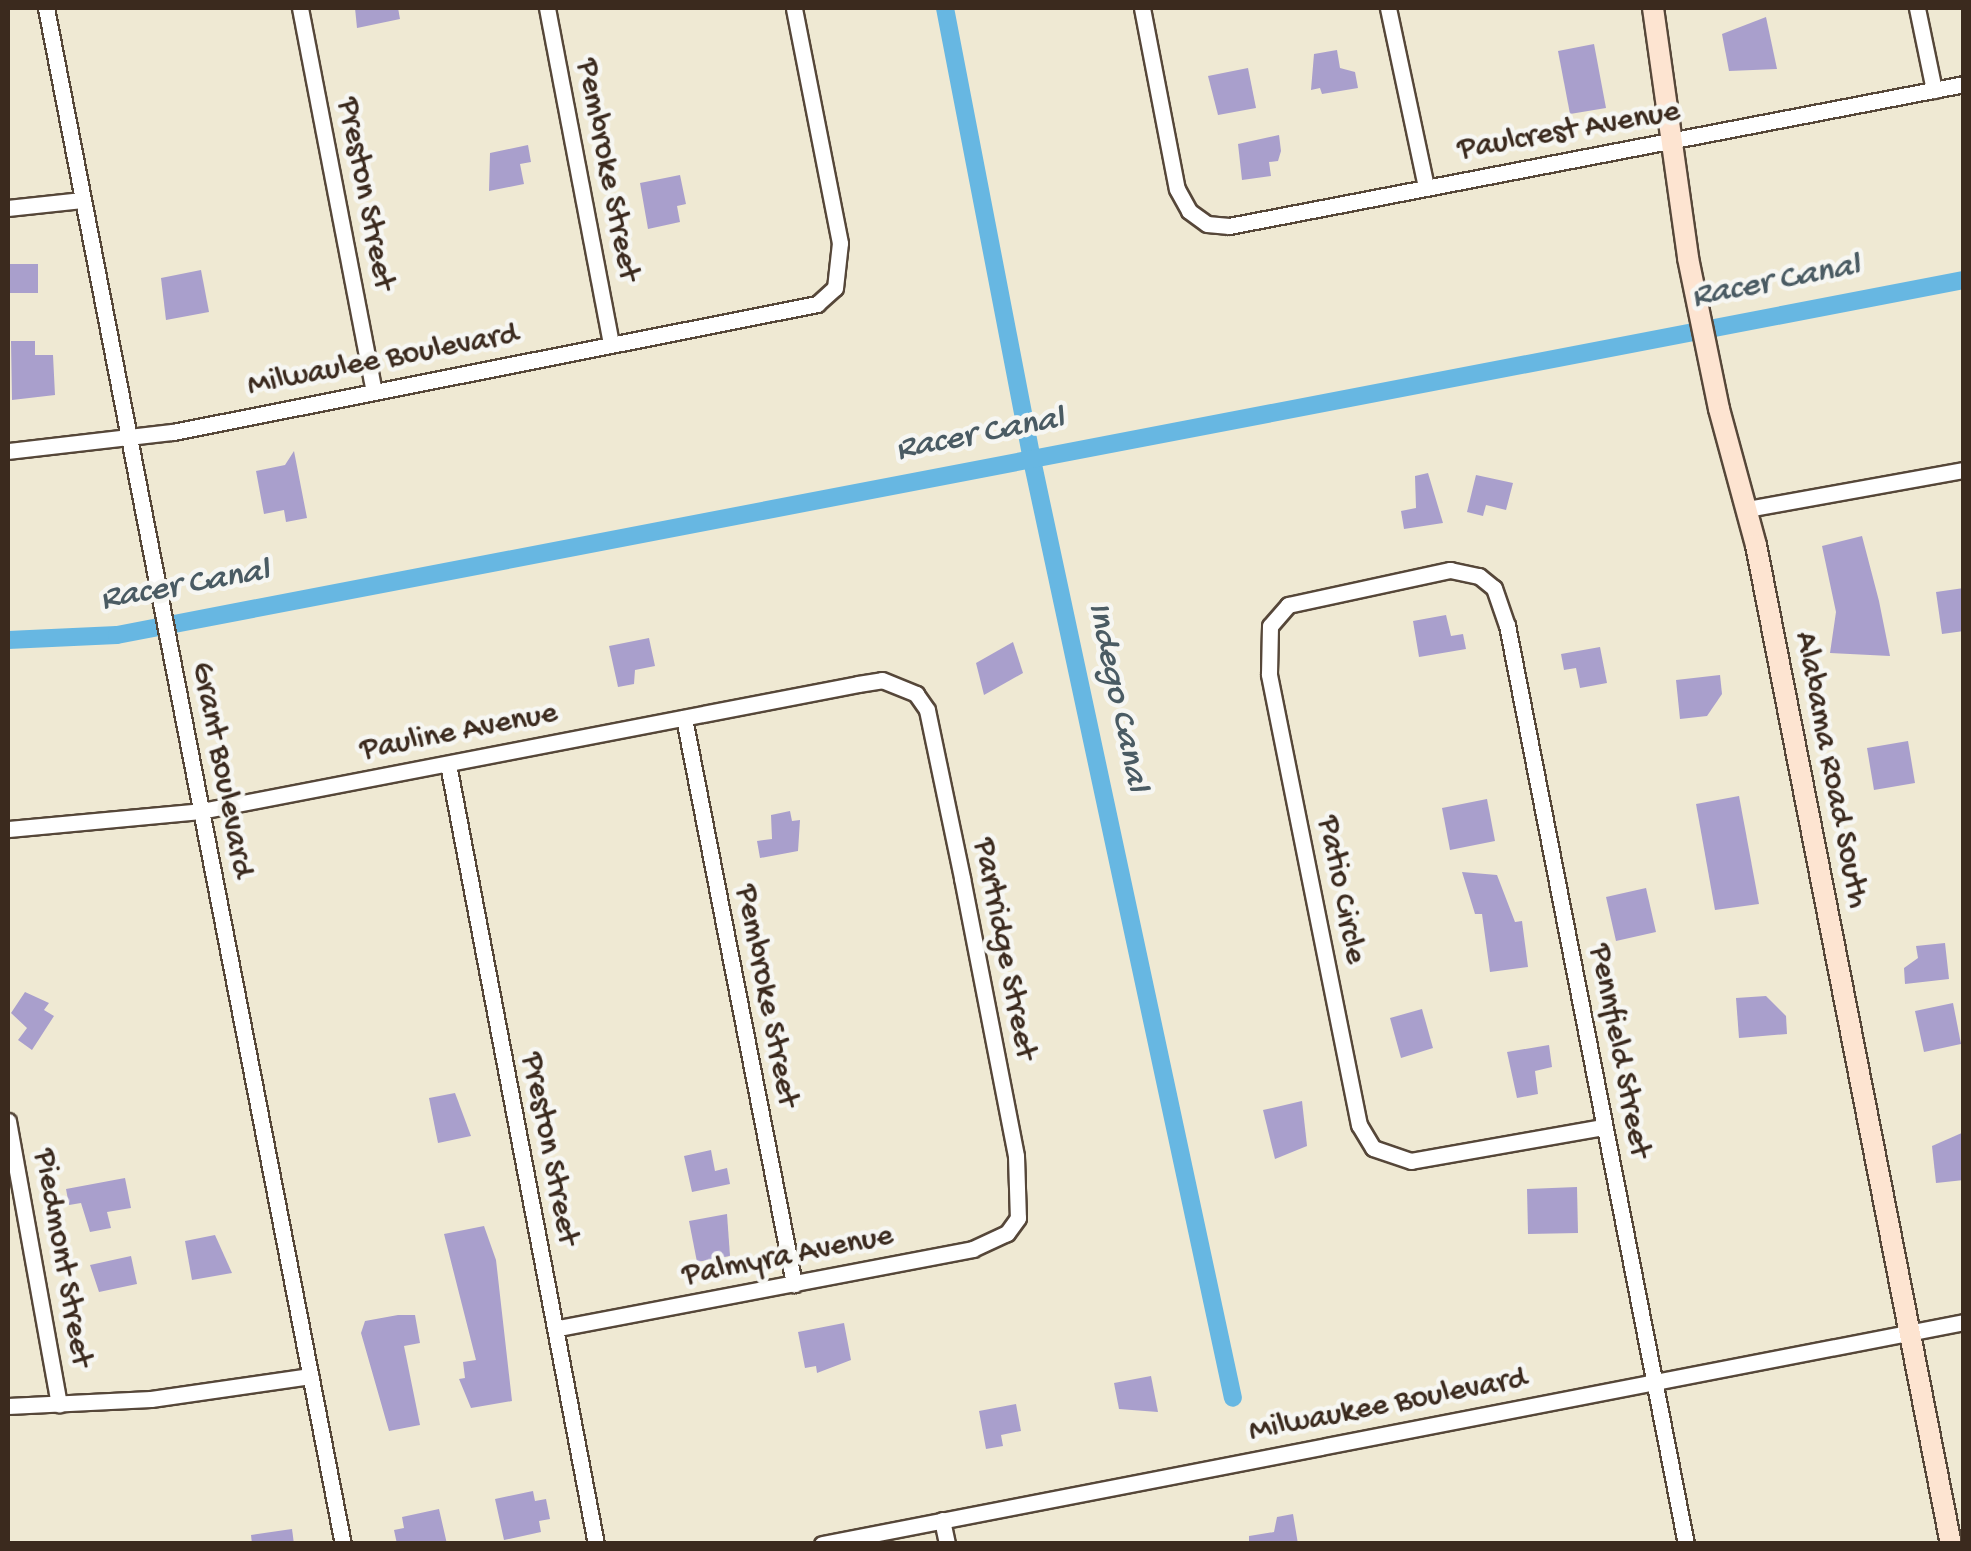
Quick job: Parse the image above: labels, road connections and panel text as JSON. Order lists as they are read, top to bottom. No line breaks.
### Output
{"streets":{"street":["Paulcrest Avenue","Pembroke Street","Preston Street","Milwaulee Boulevard","Pauline Avenue","Grant Boulevard","Alabama Road South","Patio Circle","Partridge Street","Pennfield Street","Palmyra Avenue","Piedmont Street","Milwaukee Boulevard"]},"crossings":[["Paulcrest Avenue","Alabama Road South"],["Pembroke Street","Milwaulee Boulevard"],["Pembroke Street","Pauline Avenue"],["Pembroke Street","Palmyra Avenue"],["Preston Street","Milwaulee Boulevard"],["Preston Street","Pauline Avenue"],["Preston Street","Palmyra Avenue"],["Milwaulee Boulevard","Grant Boulevard"],["Pauline Avenue","Grant Boulevard"],["Pauline Avenue","Partridge Street"],["Alabama Road South","Milwaukee Boulevard"],["Patio Circle","Pennfield Street"],["Partridge Street","Palmyra Avenue"],["Pennfield Street","Milwaukee Boulevard"]],"water":["Racer Canal","Indego Canal"]}
